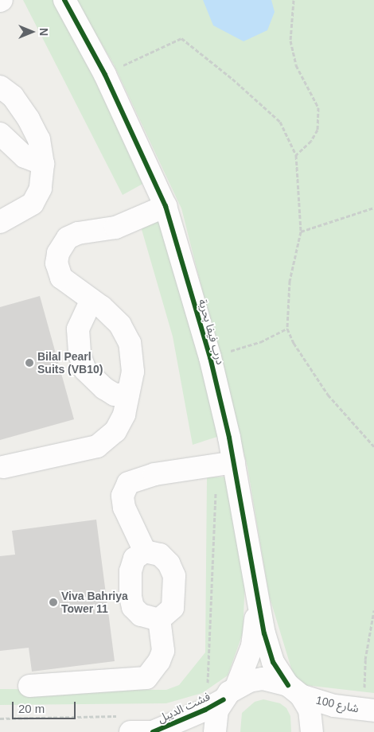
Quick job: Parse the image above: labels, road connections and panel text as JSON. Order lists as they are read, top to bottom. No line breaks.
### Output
{"streets":{"street":["درب فيفا بحرية","شارع 100","فشت الديبل"]},"crossings":[["درب فيفا بحرية","شارع 100"],["درب فيفا بحرية","فشت الديبل"],["شارع 100","فشت الديبل"]],"places":["Bilal Pearl Suits (VB10)","Viva Bahriya Tower 11"],"scale_bar":"20 m","north":"right"}
